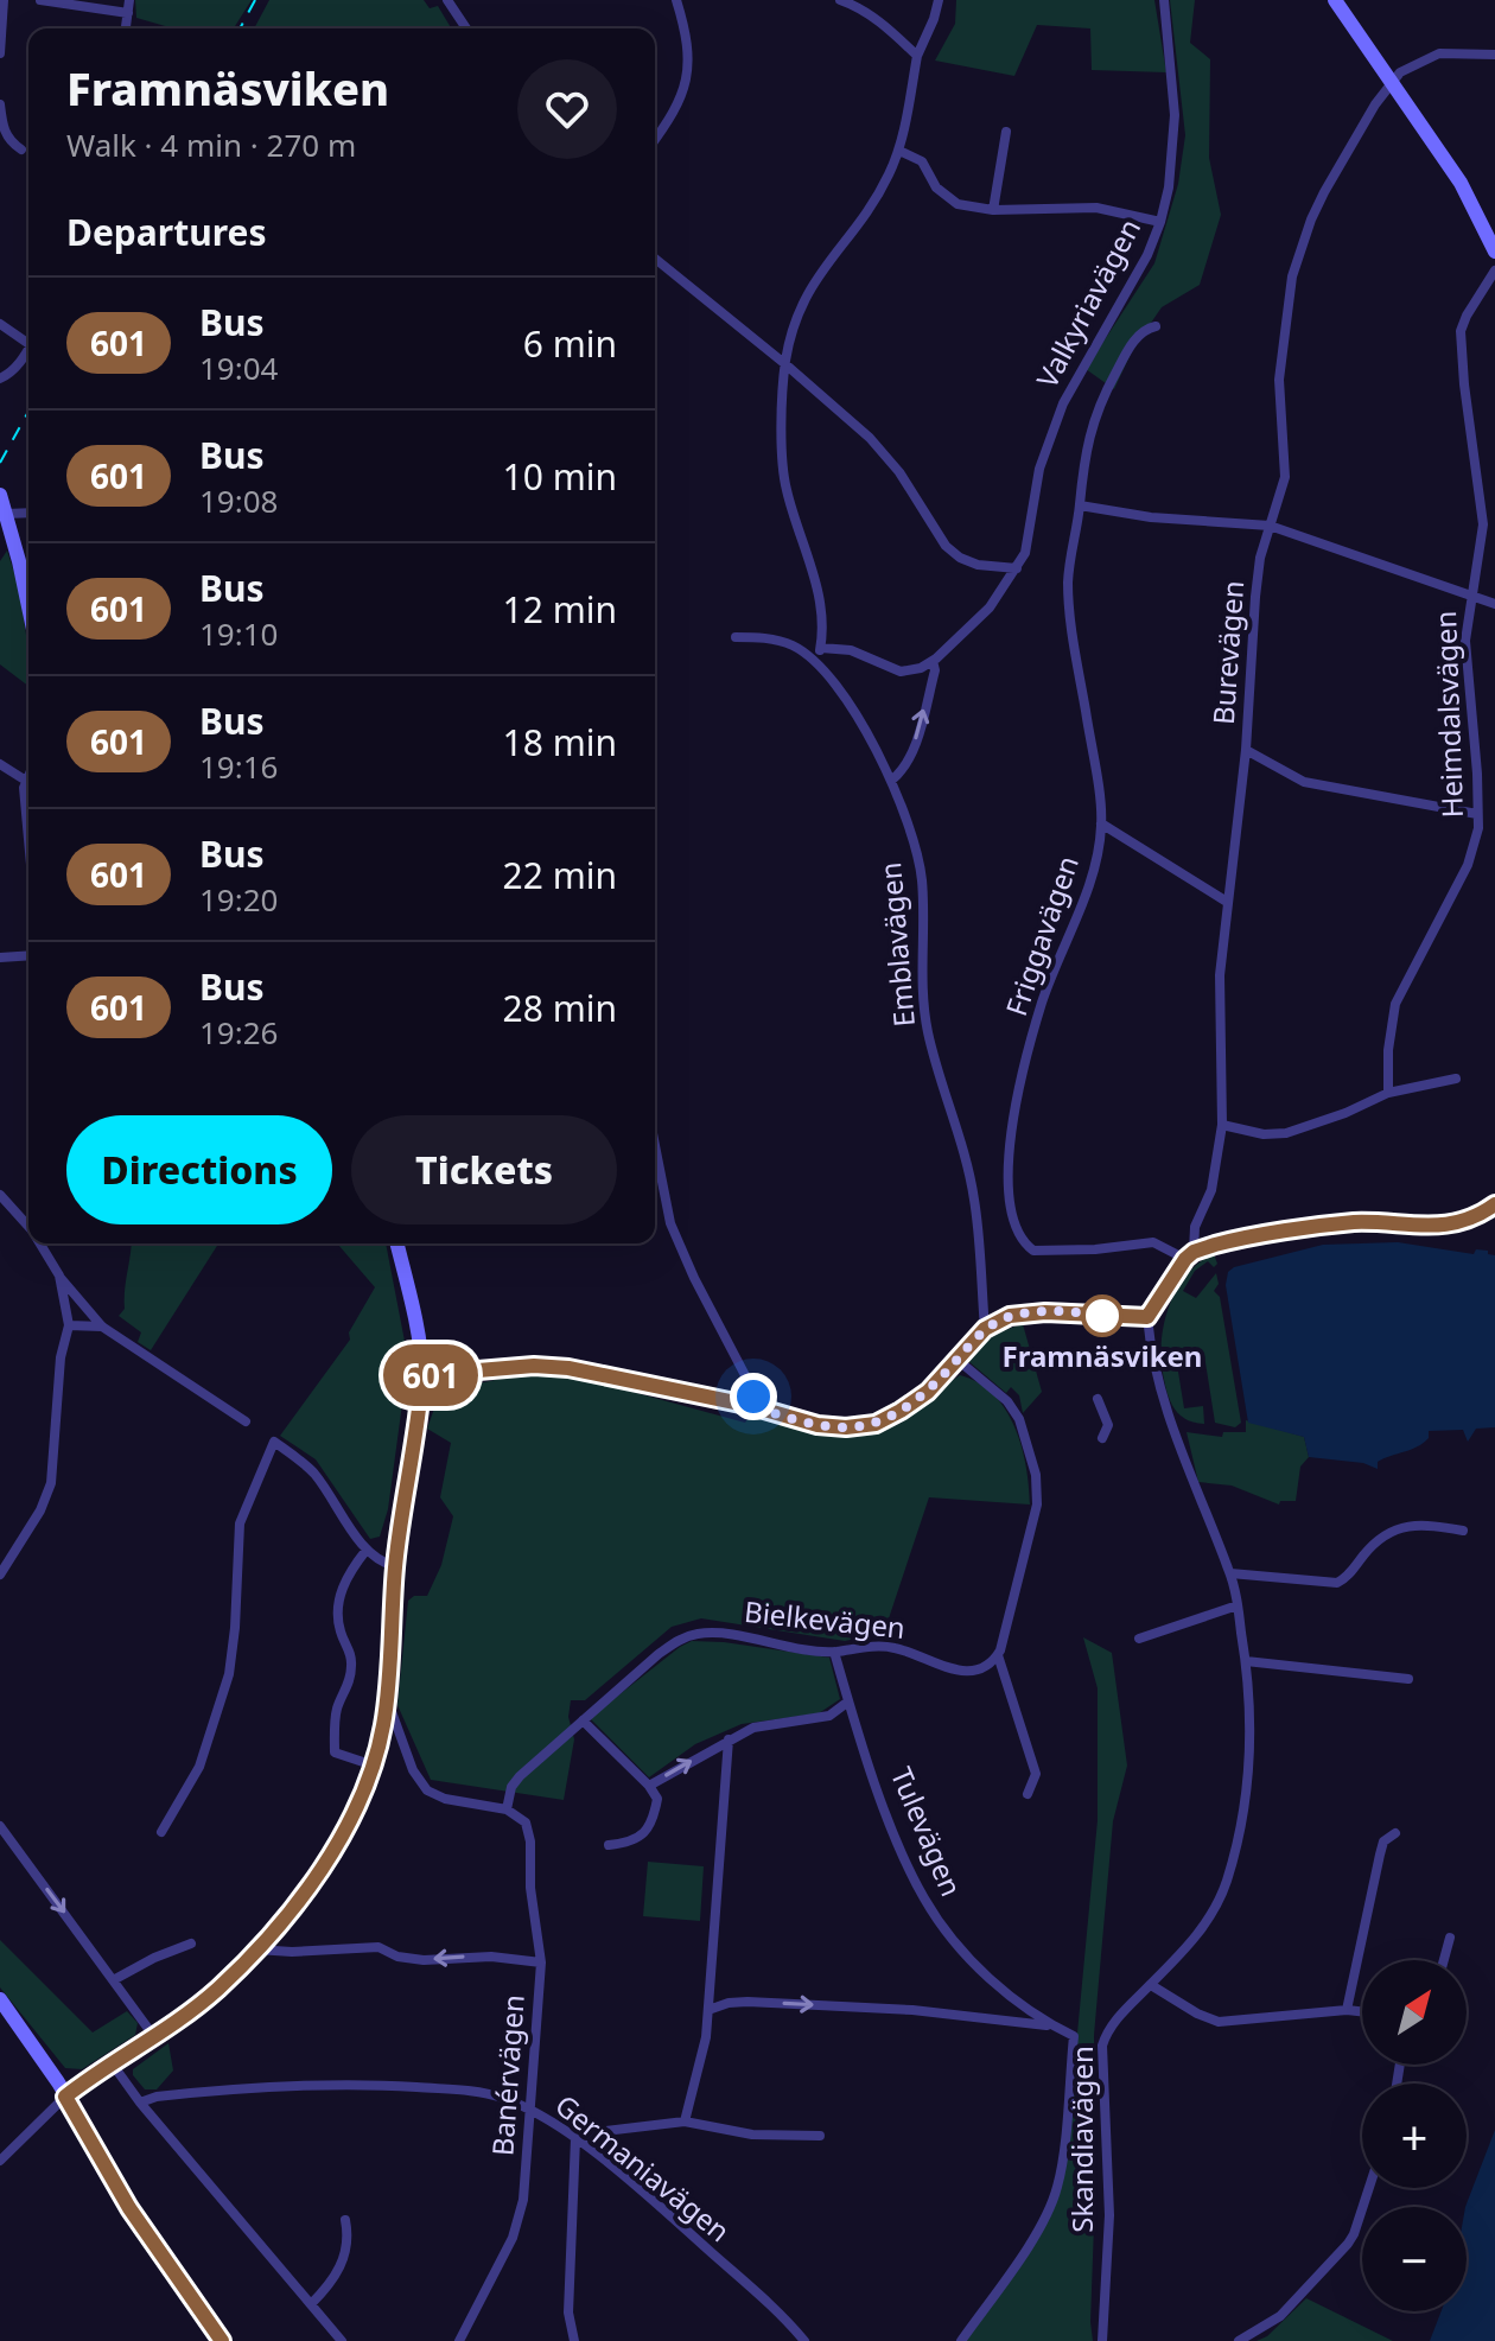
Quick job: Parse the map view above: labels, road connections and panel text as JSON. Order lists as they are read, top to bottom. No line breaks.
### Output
{"streets":{"street":["Valkyriavägen","Burevägen","Heimdalsvägen","Friggavägen","Emblavägen","Bielkevägen","Tulevägen","Banérvägen","Skandiavägen","Germaniavägen"]},"crossings":[["Burevägen","Friggavägen"],["Bielkevägen","Tulevägen"],["Bielkevägen","Banérvägen"],["Banérvägen","Germaniavägen"]],"places":["Framnäsviken"],"lines":["bus line 601"],"north":"top right","page":{"on_map":"601","heading":[["Framnäsviken","Walk · 4 min · 270 m"],"Departures"],"list":[{"mark":"601","name":"Bus","note":"19:04","value":"6 min"},{"mark":"601","name":"Bus","note":"19:08","value":"10 min"},{"mark":"601","name":"Bus","note":"19:10","value":"12 min"},{"mark":"601","name":"Bus","note":"19:16","value":"18 min"},{"mark":"601","name":"Bus","note":"19:20","value":"22 min"},{"mark":"601","name":"Bus","note":"19:26","value":"28 min"}],"buttons":["Directions","Tickets"],"map_buttons":["+","−"]}}
